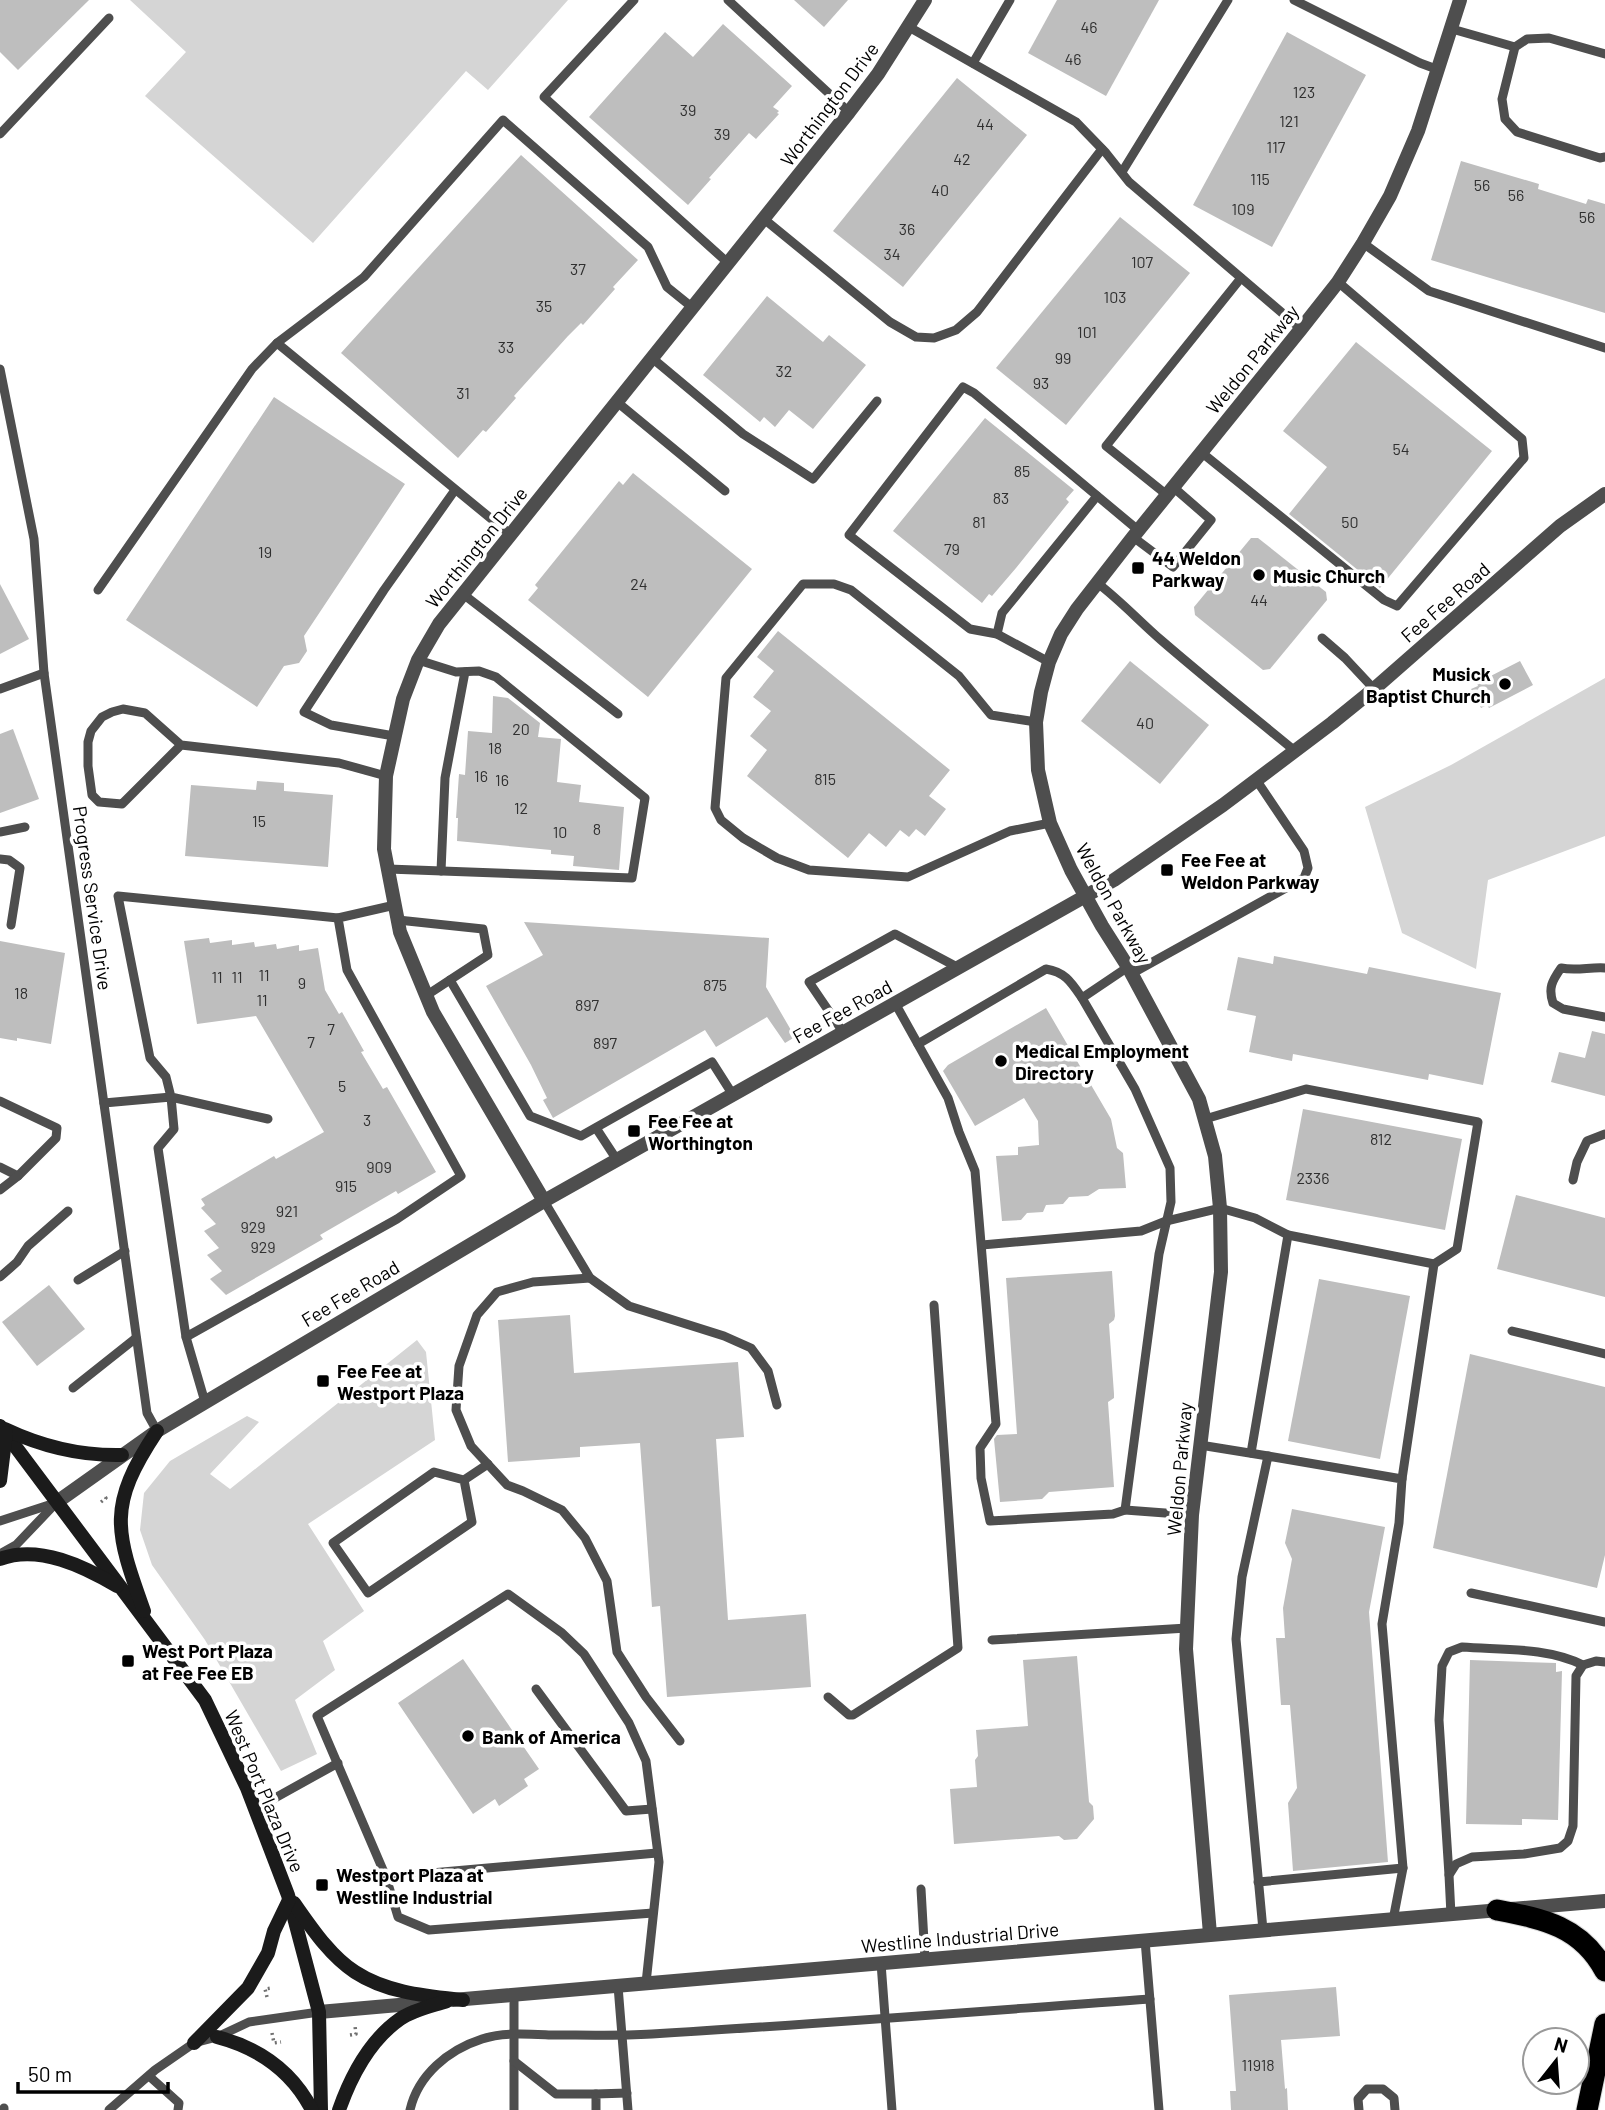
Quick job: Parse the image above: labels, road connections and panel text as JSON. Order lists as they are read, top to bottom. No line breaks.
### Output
{"streets":{"main road":["West Port Plaza Drive"],"street":["Worthington Drive","Weldon Parkway","Fee Fee Road","Westline Industrial Drive"],"lane":["Progress Service Drive"]},"crossings":[["Worthington Drive","Fee Fee Road"],["Weldon Parkway","Fee Fee Road"],["Weldon Parkway","Westline Industrial Drive"],["Fee Fee Road","Progress Service Drive"],["Fee Fee Road","West Port Plaza Drive"],["West Port Plaza Drive","Westline Industrial Drive"]],"places":{"transit":["44 Weldon Parkway","Fee Fee at Weldon Parkway","Fee Fee at Worthington","Fee Fee at Westport Plaza","West Port Plaza at Fee Fee EB","Westport Plaza at Westline Industrial"],"other":["Music Church","Musick Baptist Church","Medical Employment Directory","Bank of America"]},"house_numbers":["46","46","123","39","121","44","39","117","42","115","56","40","56","109","56","36","34","107","37","103","35","101","33","99","32","93","31","54","85","83","81","50","79","19","24","44","40","20","18","16","815","16","12","15","8","10","11","11","11","9","875","18","11","897","7","7","897","5","3","812","909","2336","915","921","929","929","11918"],"scale_bar":"50 m","north":"top"}
